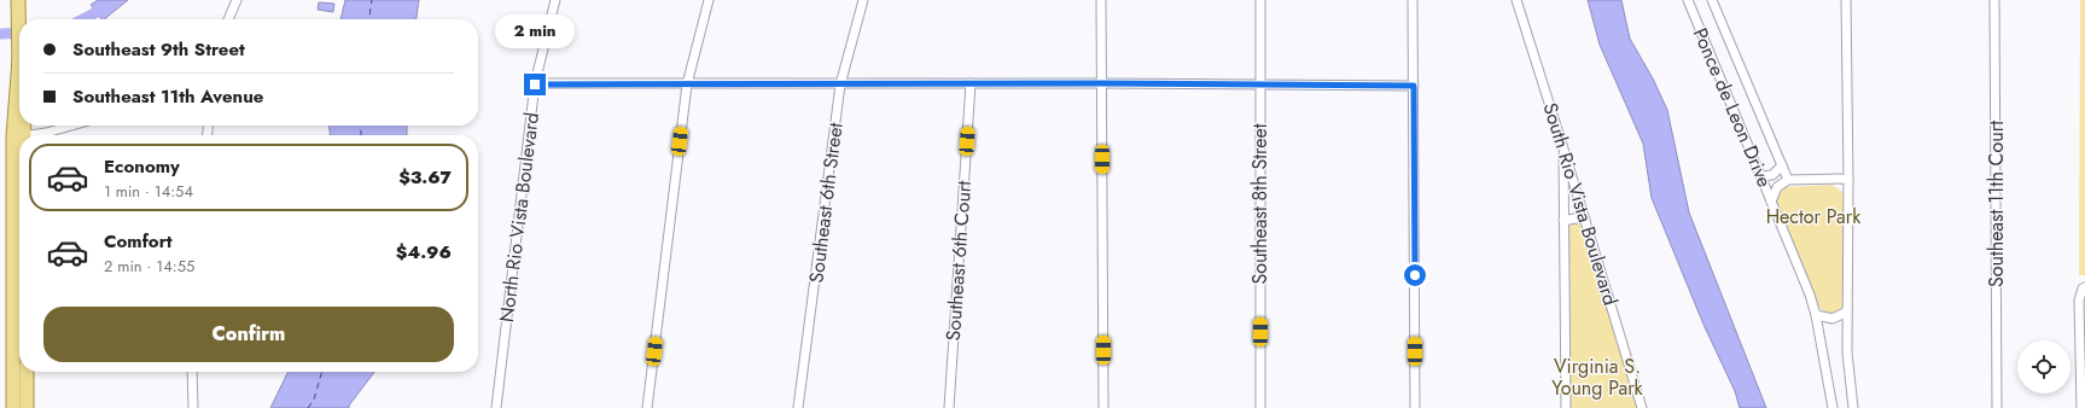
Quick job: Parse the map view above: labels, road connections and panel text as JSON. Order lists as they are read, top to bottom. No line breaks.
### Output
{"streets":{"street":["Ponce de Leon Drive","Southeast 6th Street","Southeast 8th Street","South Rio Vista Boulevard","Southeast 11th Court","North Rio Vista Boulevard","Southeast 6th Court"]},"parks":["Hector Park","Virginia S. Young Park"],"page":{"bubble":"2 min","banner":["Southeast 9th Street","Southeast 11th Avenue"],"list":[{"name":"Economy","note":"1 min · 14:54","value":"$3.67"},{"name":"Comfort","note":"2 min · 14:55","value":"$4.96"}],"buttons":"Confirm"}}
